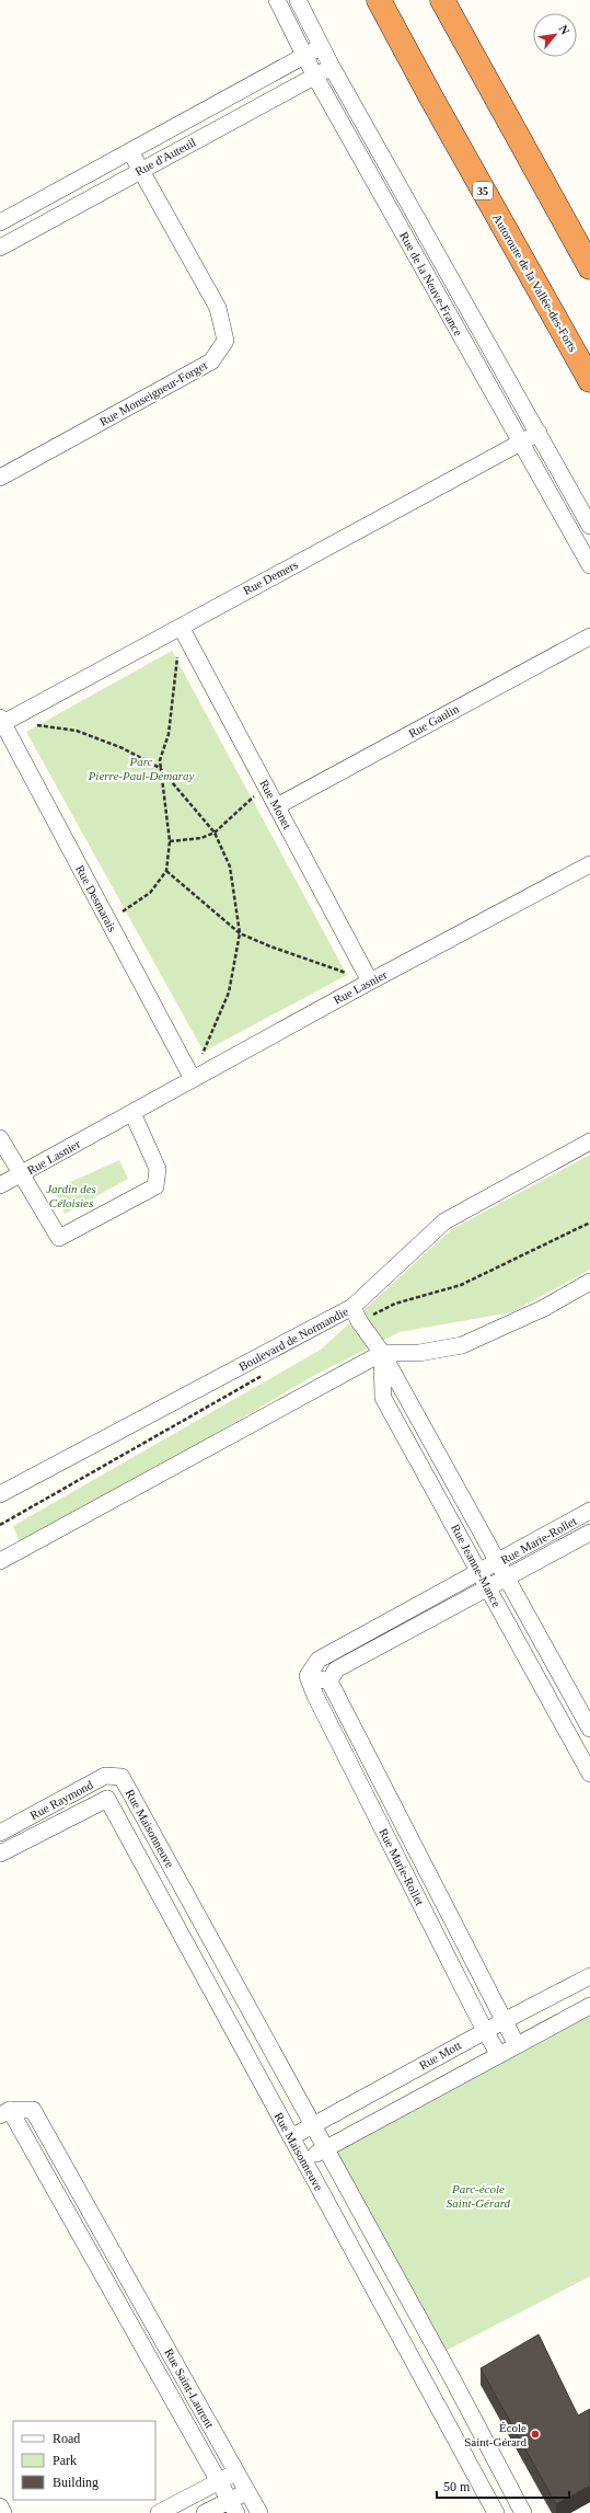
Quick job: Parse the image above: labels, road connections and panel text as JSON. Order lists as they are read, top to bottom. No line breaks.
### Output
{"streets":{"highway":["35","Autoroute de la Vallée-des-Forts"],"street":["Rue d'Auteuil","Rue de la Neuve-France","Rue Monseigneur-Forget","Rue Demers","Rue Gaulin","Rue Monet","Rue Desmarais","Rue Lasnier","Boulevard de Normandie","Rue Marie-Rollet","Rue Jeanne-Mance","Rue Raymond","Rue Maisonneuve","Rue Mott","Rue Saint-Laurent"]},"crossings":[["Rue d'Auteuil","Rue de la Neuve-France"],["Rue d'Auteuil","Rue Monseigneur-Forget"],["Rue de la Neuve-France","Rue Demers"],["Rue Demers","Rue Monet"],["Rue Demers","Rue Desmarais"],["Rue Gaulin","Rue Monet"],["Rue Monet","Rue Lasnier"],["Rue Desmarais","Rue Lasnier"],["Boulevard de Normandie","Rue Jeanne-Mance"],["Rue Marie-Rollet","Rue Jeanne-Mance"],["Rue Marie-Rollet","Rue Mott"],["Rue Raymond","Rue Maisonneuve"],["Rue Maisonneuve","Rue Mott"]],"parks":["Parc Pierre-Paul-Démaray","Jardin des Céloisies","Parc-école Saint-Gérard"],"places":["École Saint-Gérard"],"legend":["Road","Park","Building"],"scale_bar":"50 m","north":"top right"}
